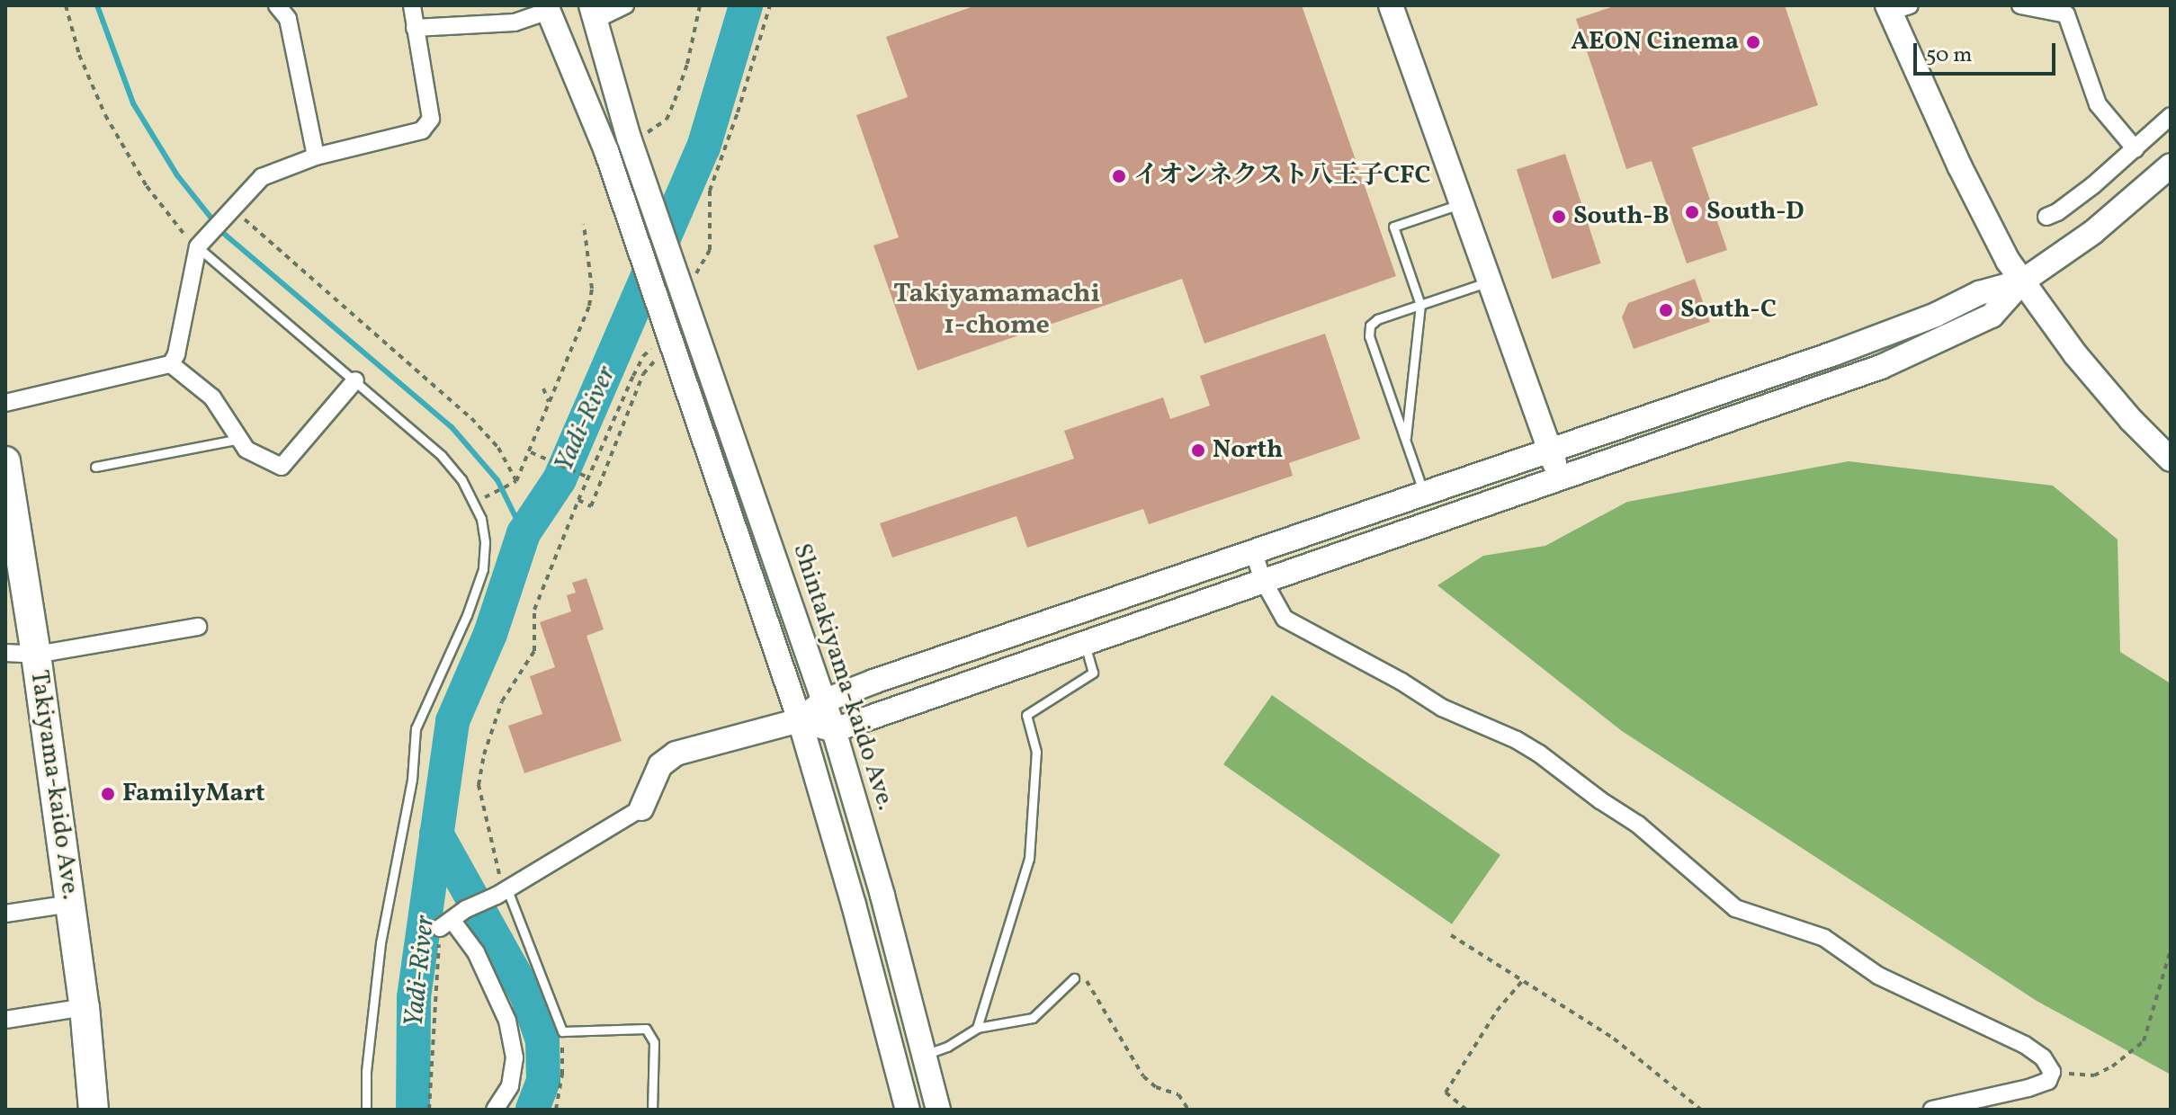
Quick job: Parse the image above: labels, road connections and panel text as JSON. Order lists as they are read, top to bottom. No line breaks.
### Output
{"streets":{"highway":["Takiyama-kaido Ave."],"street":["Shintakiyama-kaido Ave."]},"districts":["Takiyamamachi 1-chome"],"water":["Yadi-River"],"places":["AEON Cinema","イオンネクスト八王子CFC","South-D","South-B","South-C","North","FamilyMart"],"scale_bar":"50 m"}
